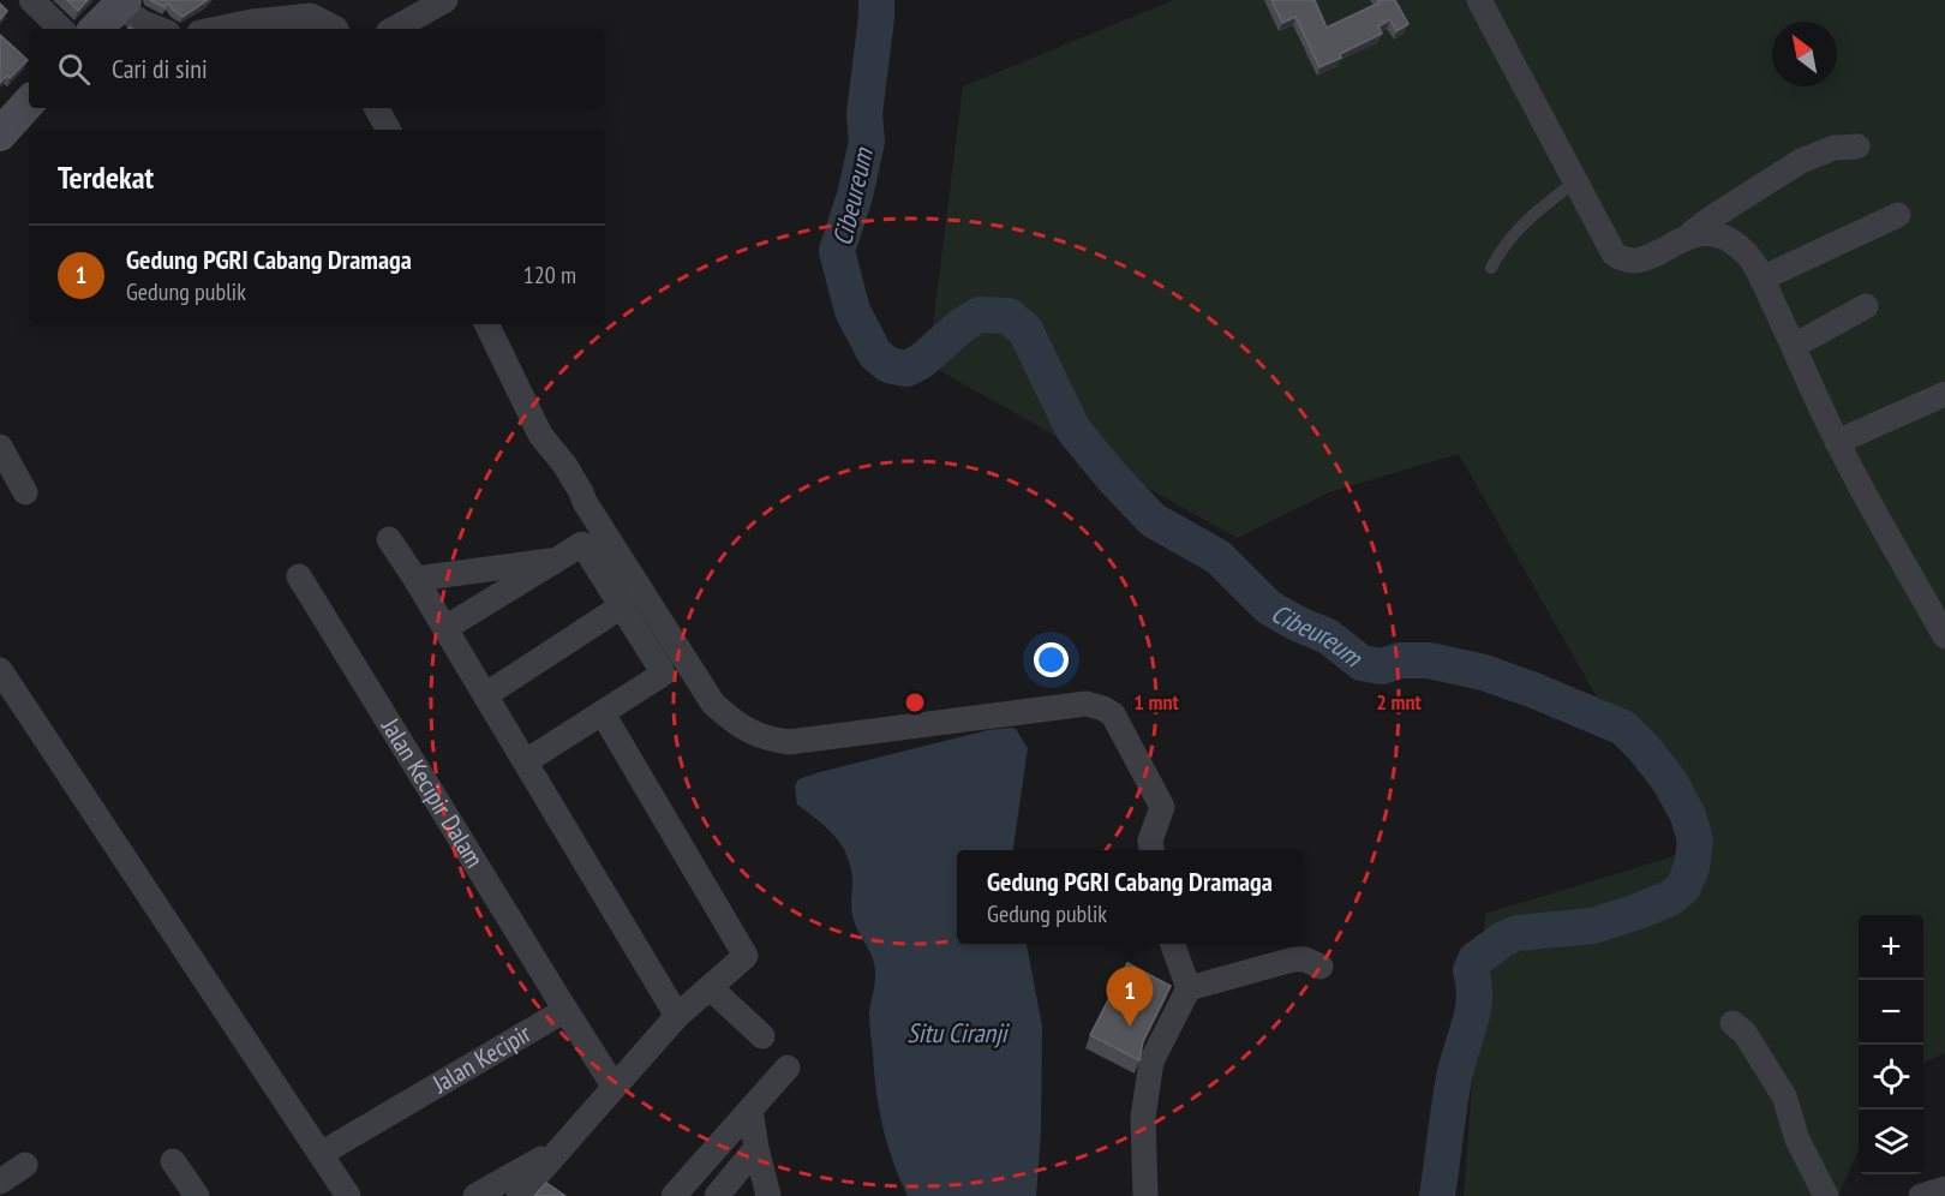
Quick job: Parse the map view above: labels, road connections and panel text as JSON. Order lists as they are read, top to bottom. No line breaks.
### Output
{"streets":{"street":["Jalan Kecipir Dalam","Jalan Kecipir"]},"crossings":[["Jalan Kecipir Dalam","Jalan Kecipir"]],"water":["Cibeureum","Situ Ciranji"],"north":"top left","page":{"search":"Cari di sini","heading":"Terdekat","list":[{"mark":"1","name":"Gedung PGRI Cabang Dramaga","note":"Gedung publik","value":"120 m"}],"popup":["Gedung PGRI Cabang Dramaga","Gedung publik"],"map_buttons":["+","−"],"pins":"1"},"rings":["1 mnt","2 mnt"]}
